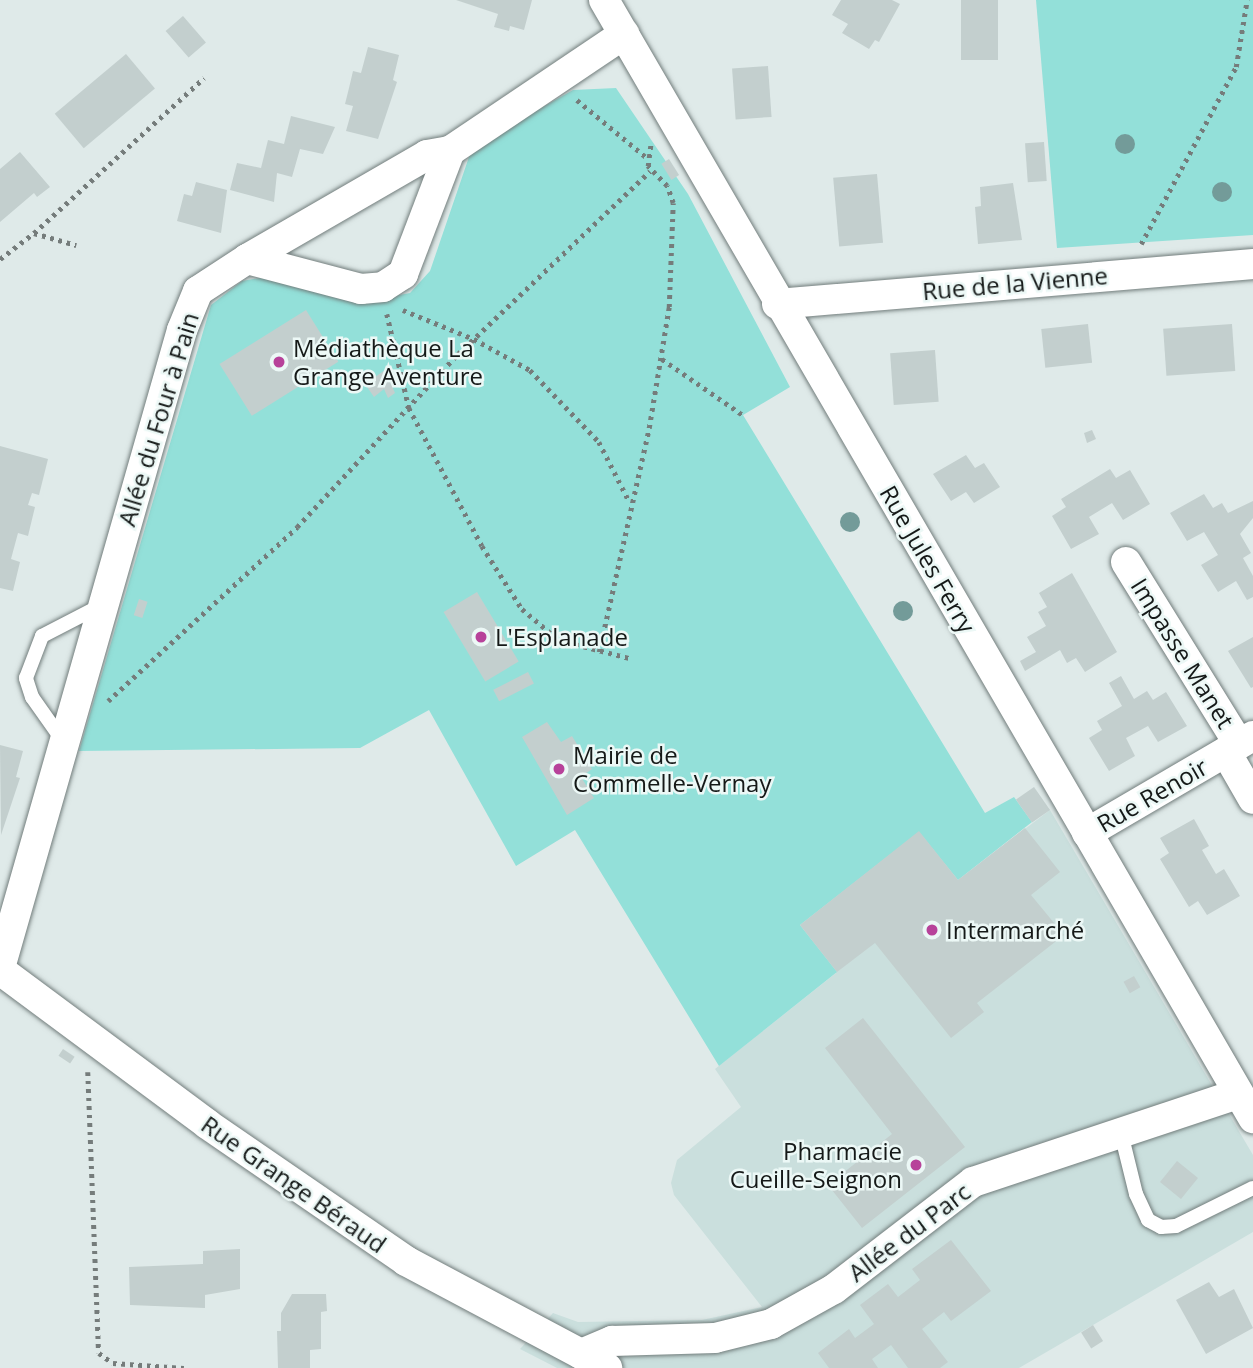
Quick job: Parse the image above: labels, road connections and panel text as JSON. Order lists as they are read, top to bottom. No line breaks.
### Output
{"streets":{"street":["Rue de la Vienne","Allée du Four à Pain","Rue Jules Ferry","Impasse Manet","Rue Renoir","Rue Grange Béraud","Allée du Parc"]},"crossings":[["Rue de la Vienne","Rue Jules Ferry"],["Allée du Four à Pain","Rue Grange Béraud"],["Rue Jules Ferry","Rue Renoir"],["Rue Jules Ferry","Allée du Parc"],["Impasse Manet","Rue Renoir"],["Rue Grange Béraud","Allée du Parc"]],"places":["Médiathèque La Grange Aventure","L'Esplanade","Mairie de Commelle-Vernay","Intermarché","Pharmacie Cueille-Seignon"]}
